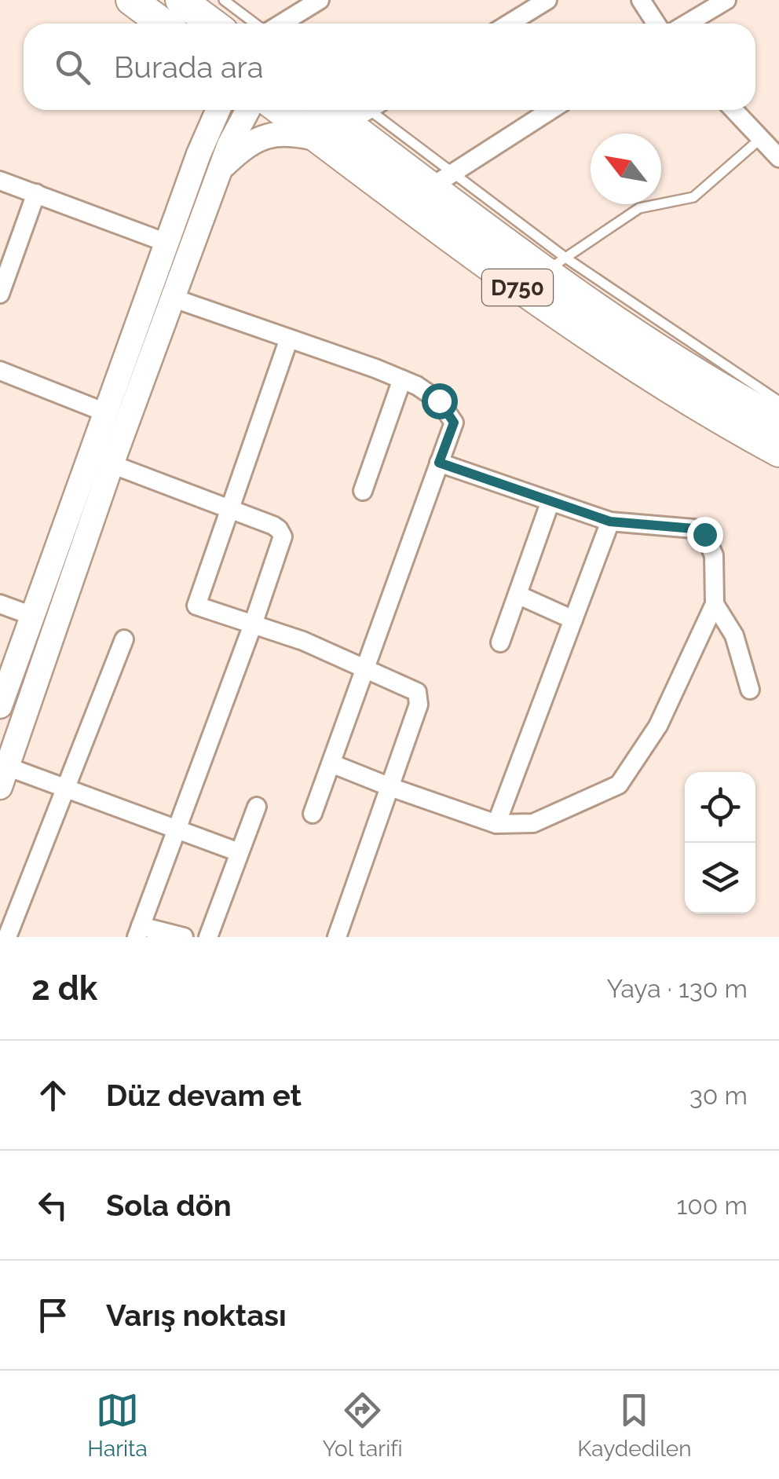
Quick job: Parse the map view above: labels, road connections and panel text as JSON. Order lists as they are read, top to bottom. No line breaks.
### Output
{"streets":{"highway":["D750"]},"north":"top left","page":{"search":"Burada ara","heading":["2 dk","Yaya · 130 m"],"list":[["Düz devam et","30 m"],["Sola dön","100 m"],"Varış noktası"],"nav":["Harita","Yol tarifi","Kaydedilen"]}}
